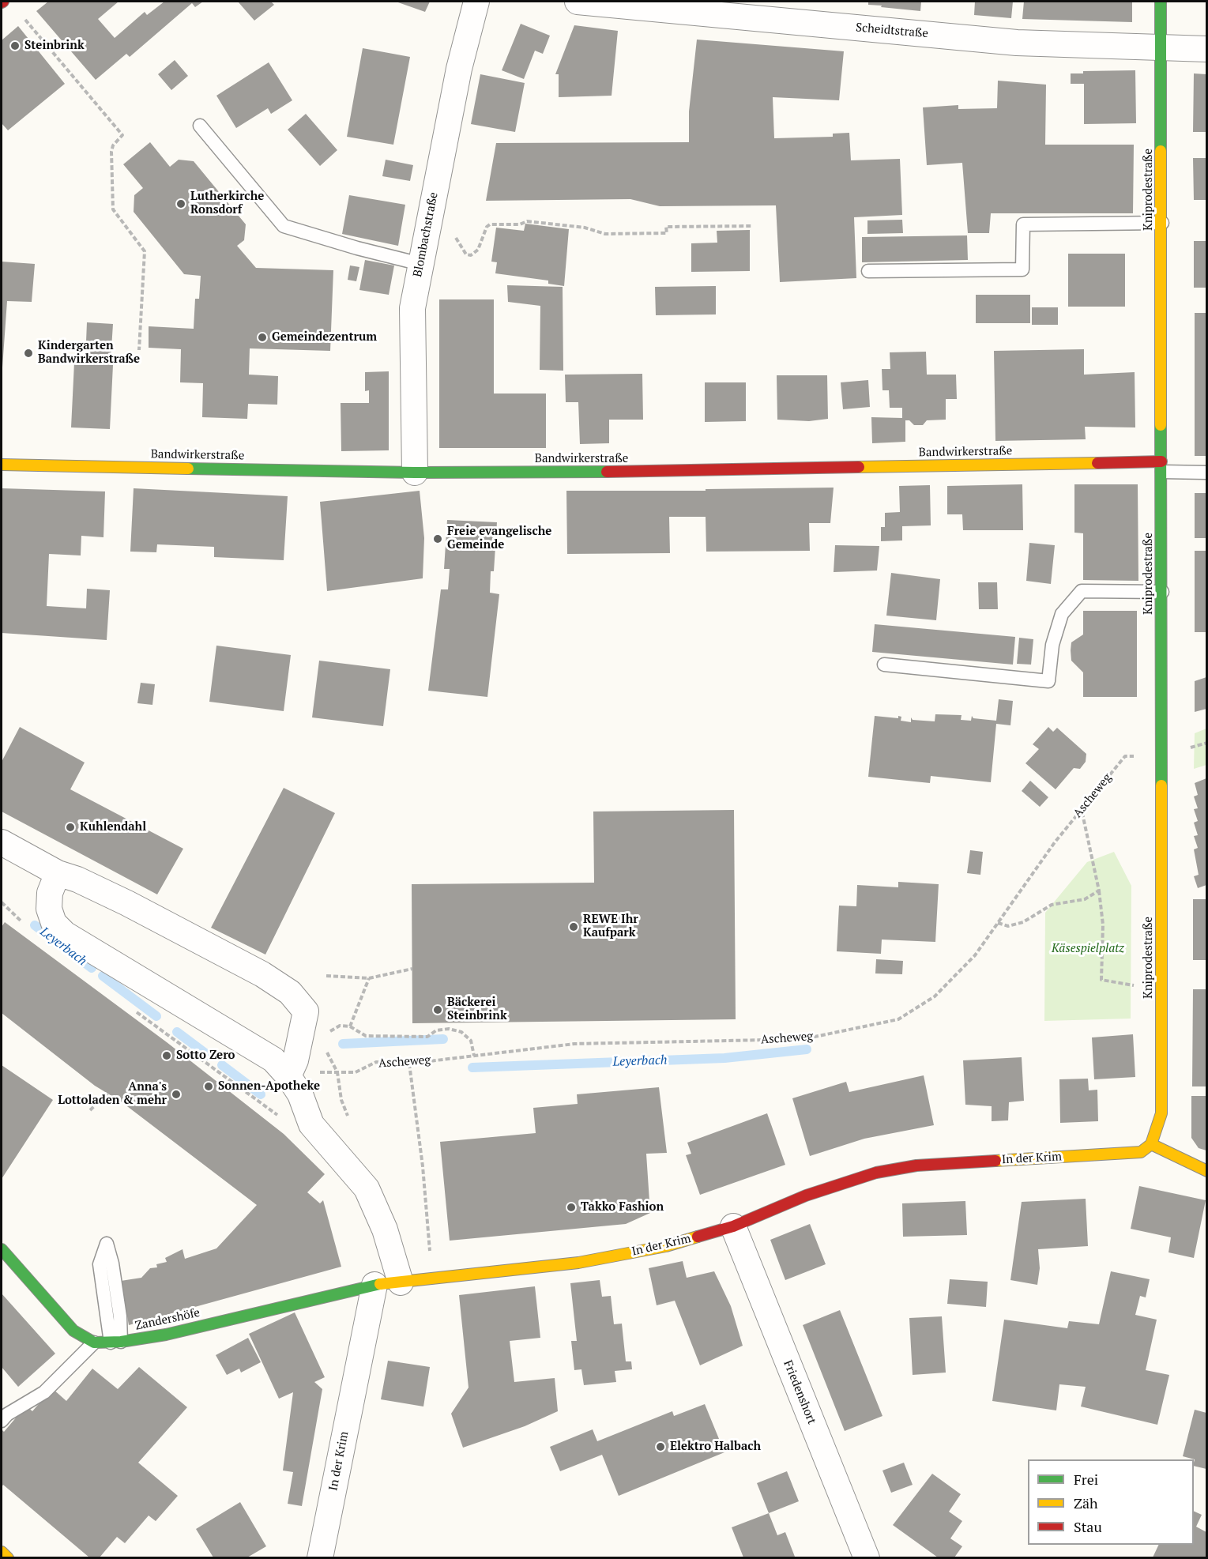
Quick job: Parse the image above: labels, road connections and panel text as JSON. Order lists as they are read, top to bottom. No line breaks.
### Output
{"streets":{"street":["Scheidtstraße","Kniprodestraße","Blombachstraße","Bandwirkerstraße","In der Krim","Zandershöfe","Friedenshort"],"path":["Ascheweg"]},"crossings":[["Scheidtstraße","Kniprodestraße"],["Kniprodestraße","Bandwirkerstraße"],["Kniprodestraße","Ascheweg"],["Kniprodestraße","In der Krim"],["Blombachstraße","Bandwirkerstraße"],["In der Krim","Zandershöfe"],["In der Krim","Friedenshort"]],"water":["Leyerbach"],"parks":["Käsespielplatz"],"places":["Steinbrink","Lutherkirche Ronsdorf","Gemeindezentrum","Kindergarten Bandwirkerstraße","Freie evangelische Gemeinde","Kuhlendahl","REWE Ihr Kaufpark","Bäckerei Steinbrink","Sotto Zero","Sonnen-Apotheke","Anna's Lottoladen & mehr","Takko Fashion","Elektro Halbach"],"legend":["Frei","Zäh","Stau"]}
